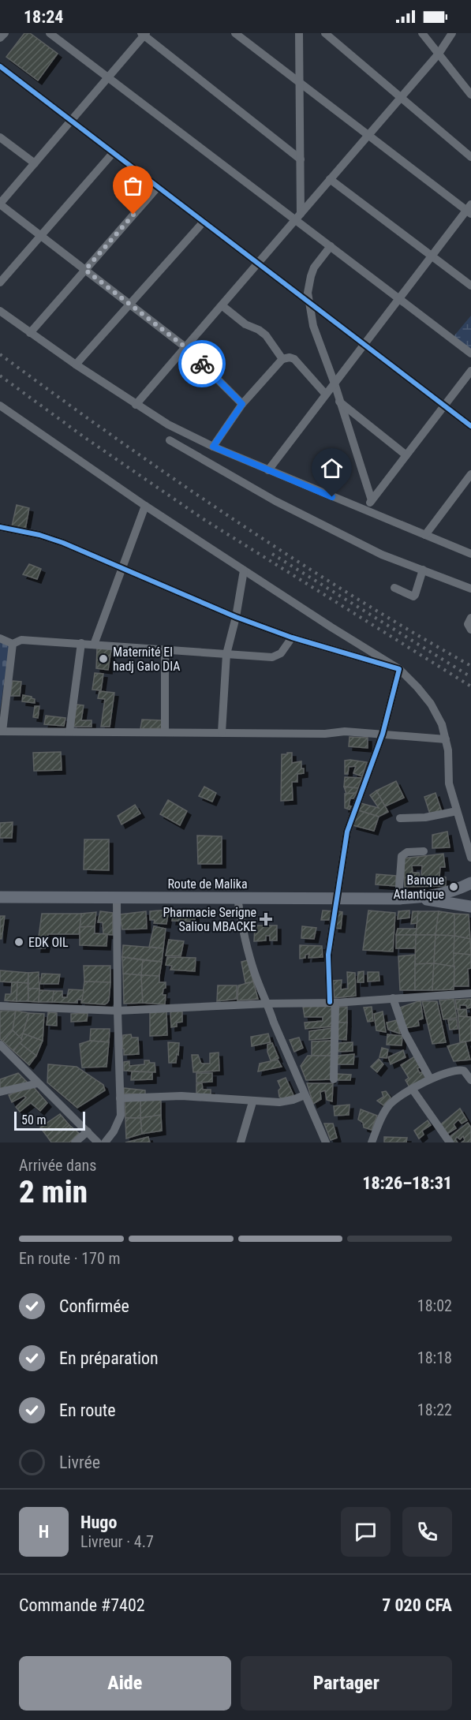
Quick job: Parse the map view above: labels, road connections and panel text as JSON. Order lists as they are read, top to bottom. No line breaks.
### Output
{"streets":{"main road":["Route de Malika"]},"places":{"other":["Maternité El hadj Galo DIA","Banque Atlantique","EDK OIL"],"health":["Pharmacie Serigne Saliou MBACKE"]},"scale_bar":"50 m","page":{"status":"18:24","scale":"50 m","heading":["2 min","Arrivée dans","18:26–18:31"],"panel":["Hugo","Livreur · 4.7","Commande #7402","7 020 CFA"],"bar":"En route · 170 m","list":[["Confirmée","18:02"],["En préparation","18:18"],["En route","18:22"],"Livrée"],"round":"H","buttons":["Aide","Partager"]}}
